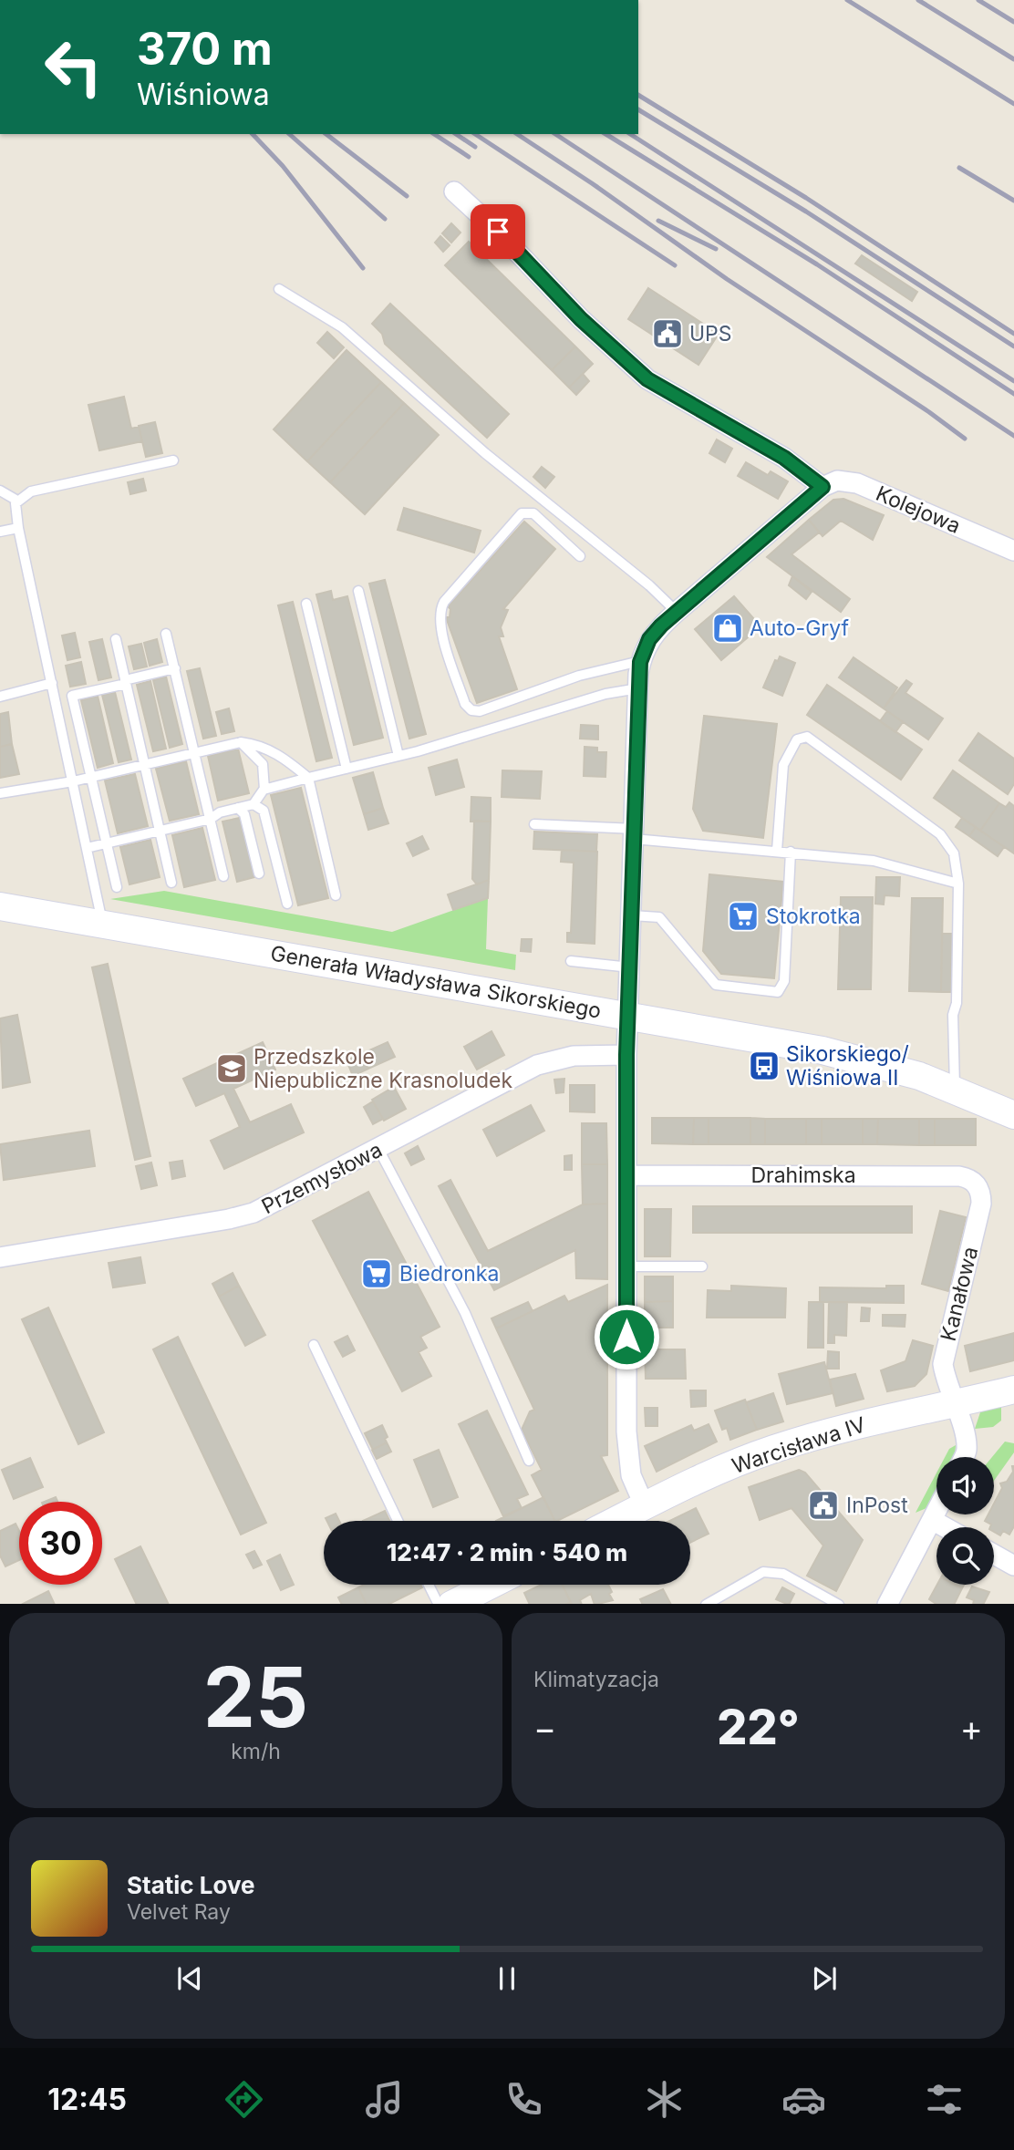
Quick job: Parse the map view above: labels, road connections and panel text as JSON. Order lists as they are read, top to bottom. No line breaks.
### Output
{"streets":{"street":["Kolejowa","Generała Władysława Sikorskiego","Drahimska","Przemysłowa","Kanałowa","Warcisława IV"]},"crossings":[["Drahimska","Kanałowa"],["Kanałowa","Warcisława IV"]],"places":{"public building":["UPS","InPost"],"shop":["Auto-Gryf"],"supermarket":["Stokrotka","Biedronka"],"bus stop":["Sikorskiego/ Wiśniowa II"],"school or university":["Przedszkole Niepubliczne Krasnoludek"]},"page":{"turn":["370 m","Wiśniowa"],"limit":"30","trip":"12:47 · 2 min · 540 m","tile":[["25","km/h"],"Klimatyzacja"],"heat":["−","22°","+"],"song":["Static Love","Velvet Ray"],"tabs":"12:45"}}
